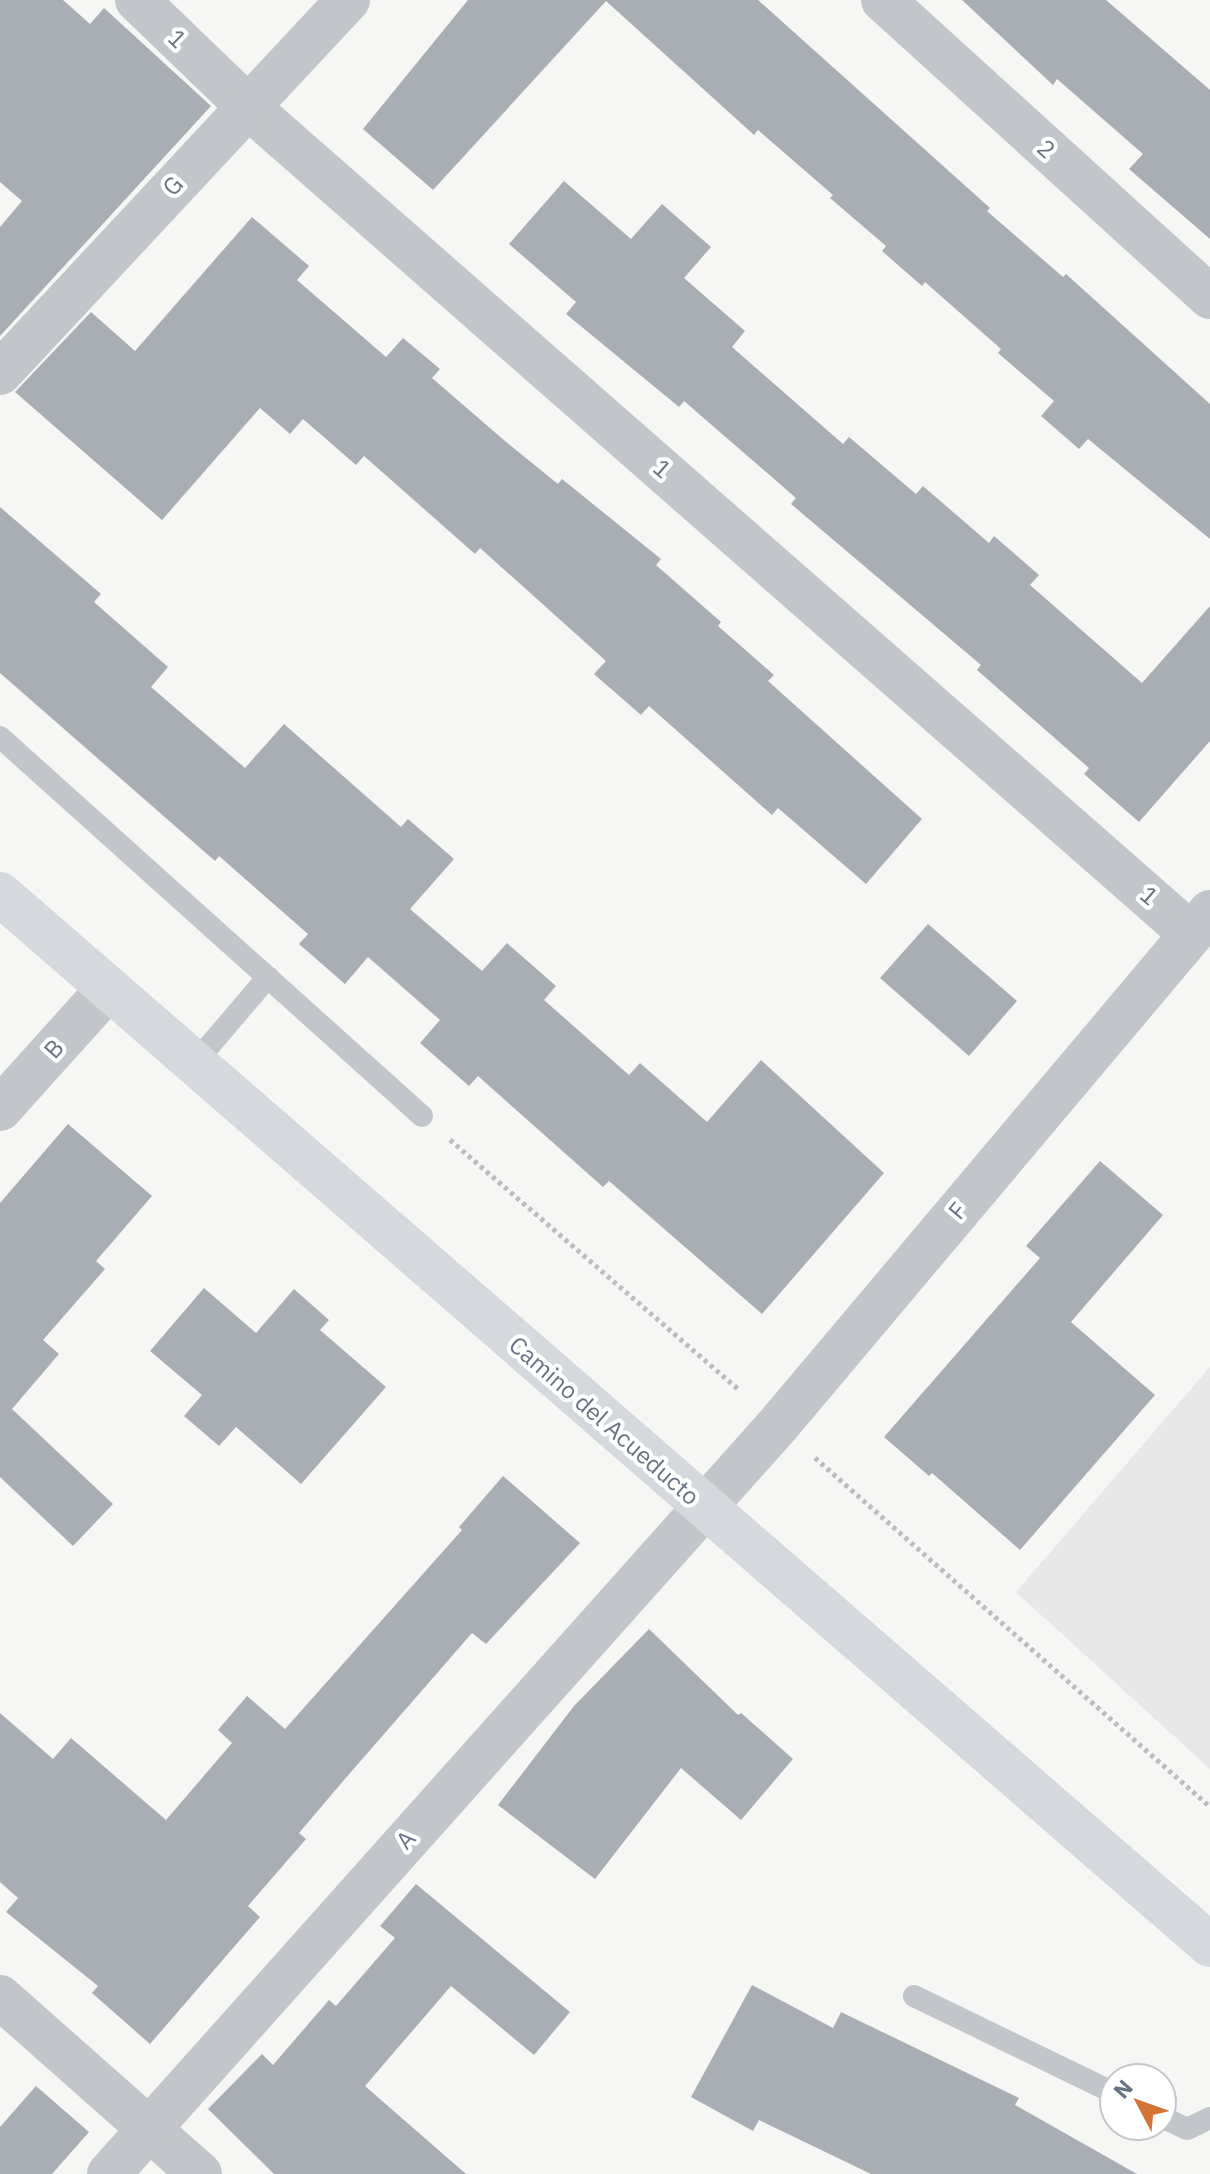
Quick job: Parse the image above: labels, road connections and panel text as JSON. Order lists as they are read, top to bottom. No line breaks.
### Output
{"streets":{"main road":["Camino del Acueducto"],"street":["1","2","G","B","F","A"]},"crossings":[["1","G"],["1","F"],["B","Camino del Acueducto"],["F","Camino del Acueducto"],["F","A"],["Camino del Acueducto","A"]],"north":"top left"}
